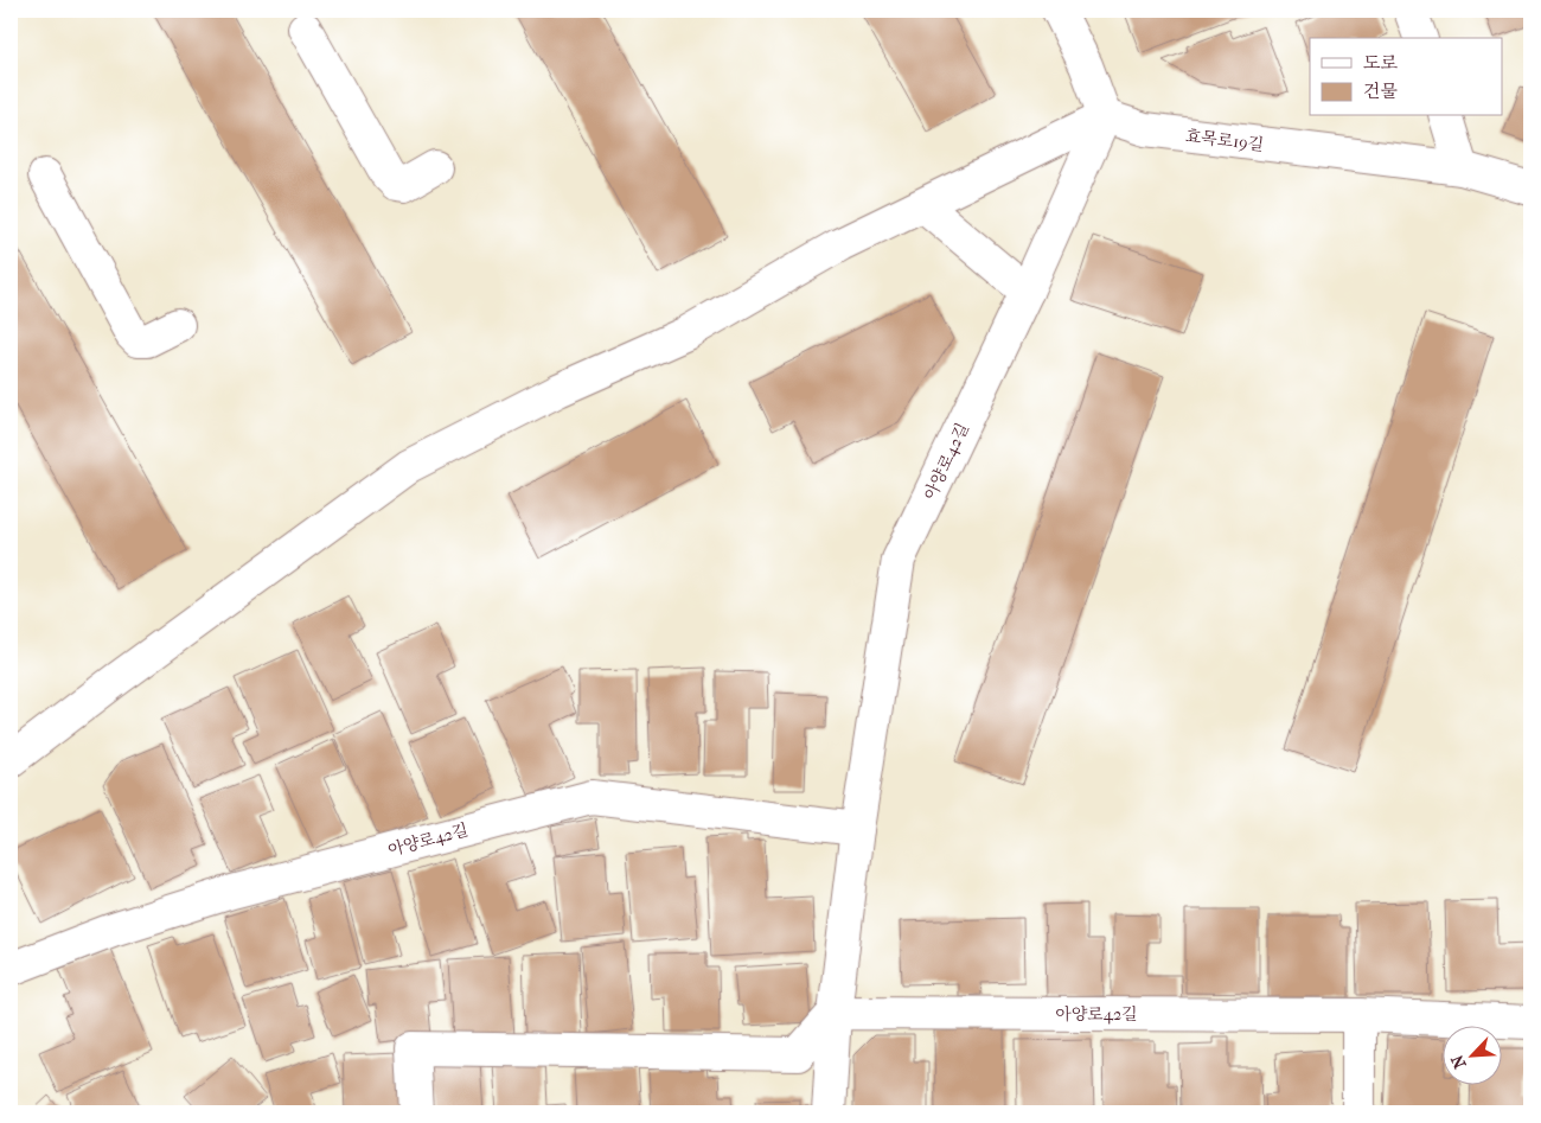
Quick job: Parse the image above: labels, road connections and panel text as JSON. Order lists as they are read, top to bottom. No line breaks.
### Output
{"streets":{"street":["효목로19길","아양로42길"]},"crossings":[["효목로19길","아양로42길"]],"legend":["도로","건물"],"north":"bottom left"}
